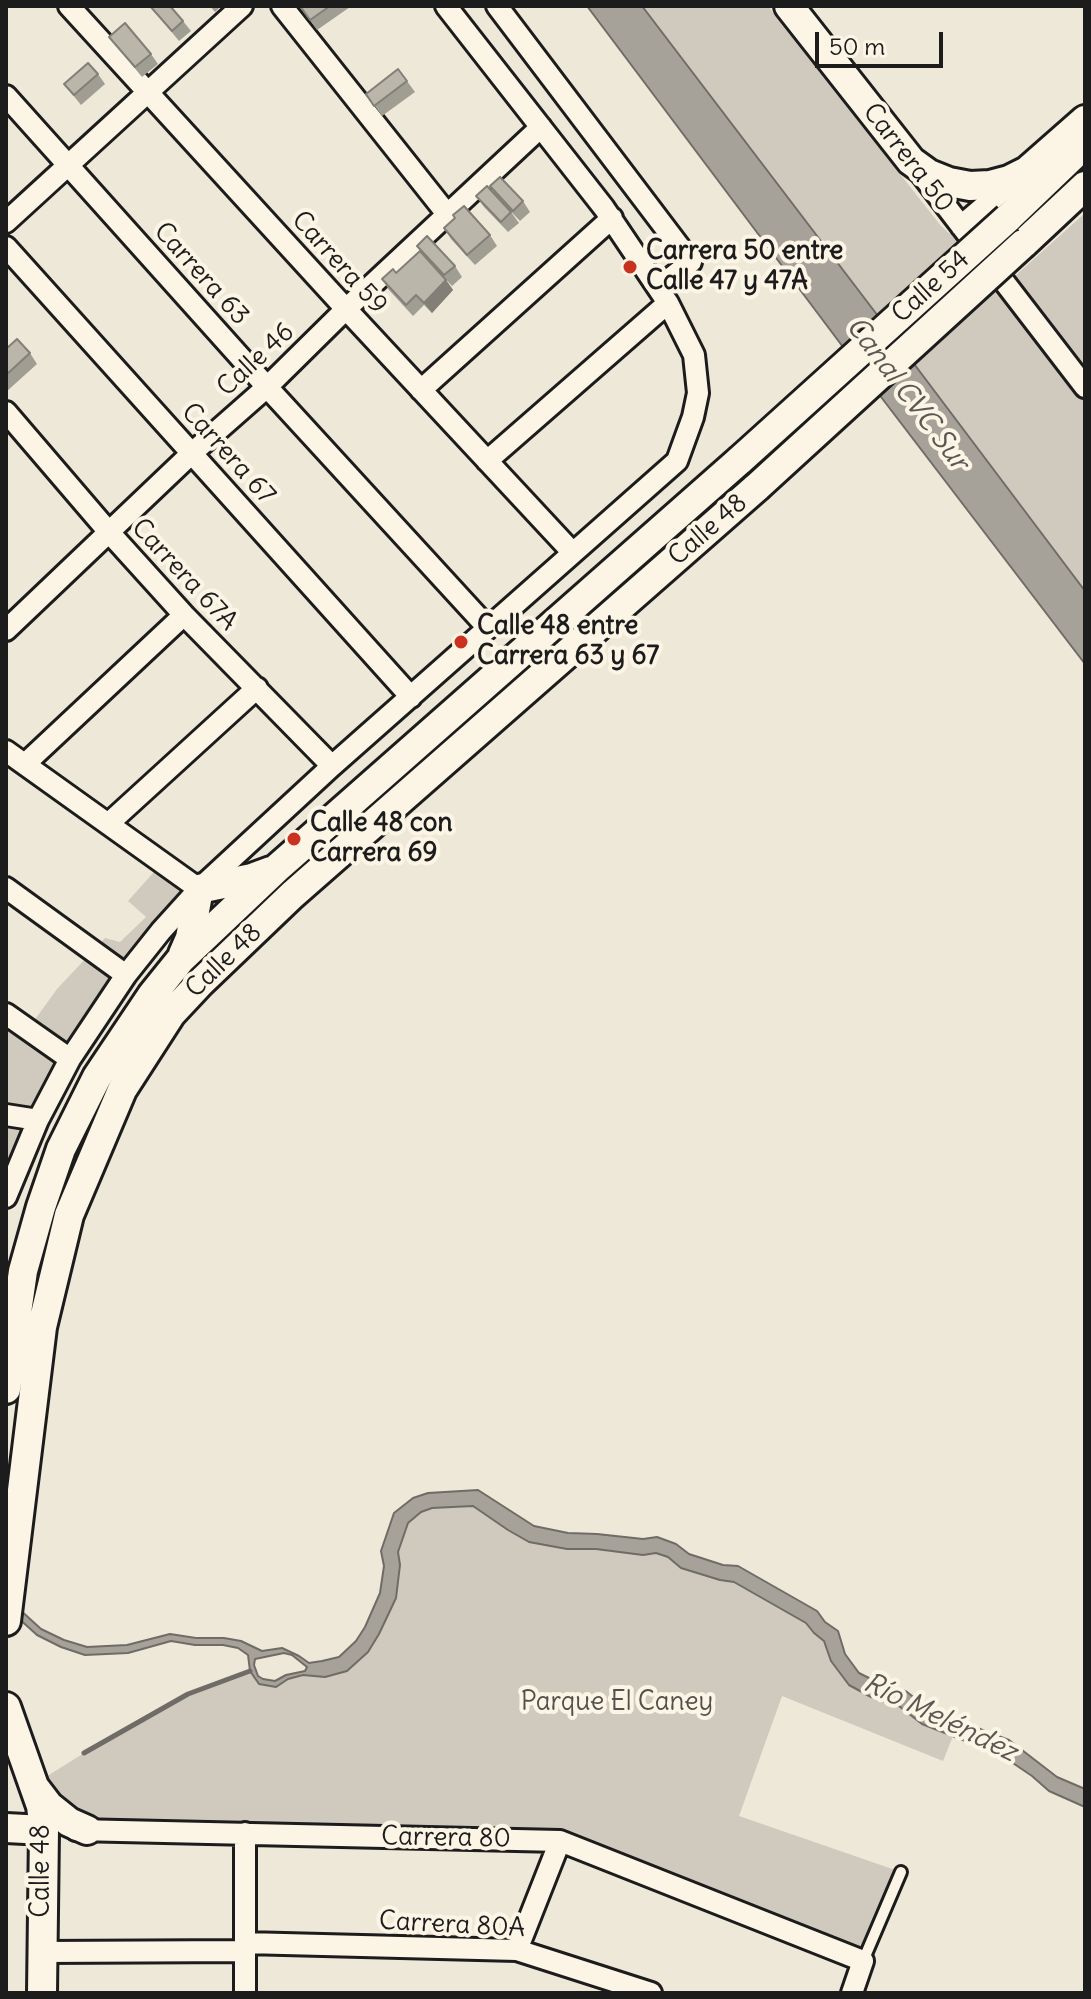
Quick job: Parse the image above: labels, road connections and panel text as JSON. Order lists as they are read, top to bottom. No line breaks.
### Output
{"streets":{"main road":["Carrera 50","Calle 54","Calle 48","Carrera 80"],"street":["Carrera 59","Carrera 63","Calle 46","Carrera 67","Carrera 67A","Carrera 80A"]},"crossings":[["Carrera 50","Calle 54"],["Carrera 59","Calle 46"],["Carrera 63","Calle 46"],["Calle 54","Calle 48"],["Calle 46","Carrera 67"],["Calle 46","Carrera 67A"],["Calle 48","Carrera 80"],["Calle 48","Carrera 80A"]],"water":["Canal CVC Sur","Río Meléndez"],"parks":["Parque El Caney"],"places":["Carrera 50 entre Calle 47 y 47A","Calle 48 entre Carrera 63 y 67","Calle 48 con Carrera 69"],"scale_bar":"50 m"}
